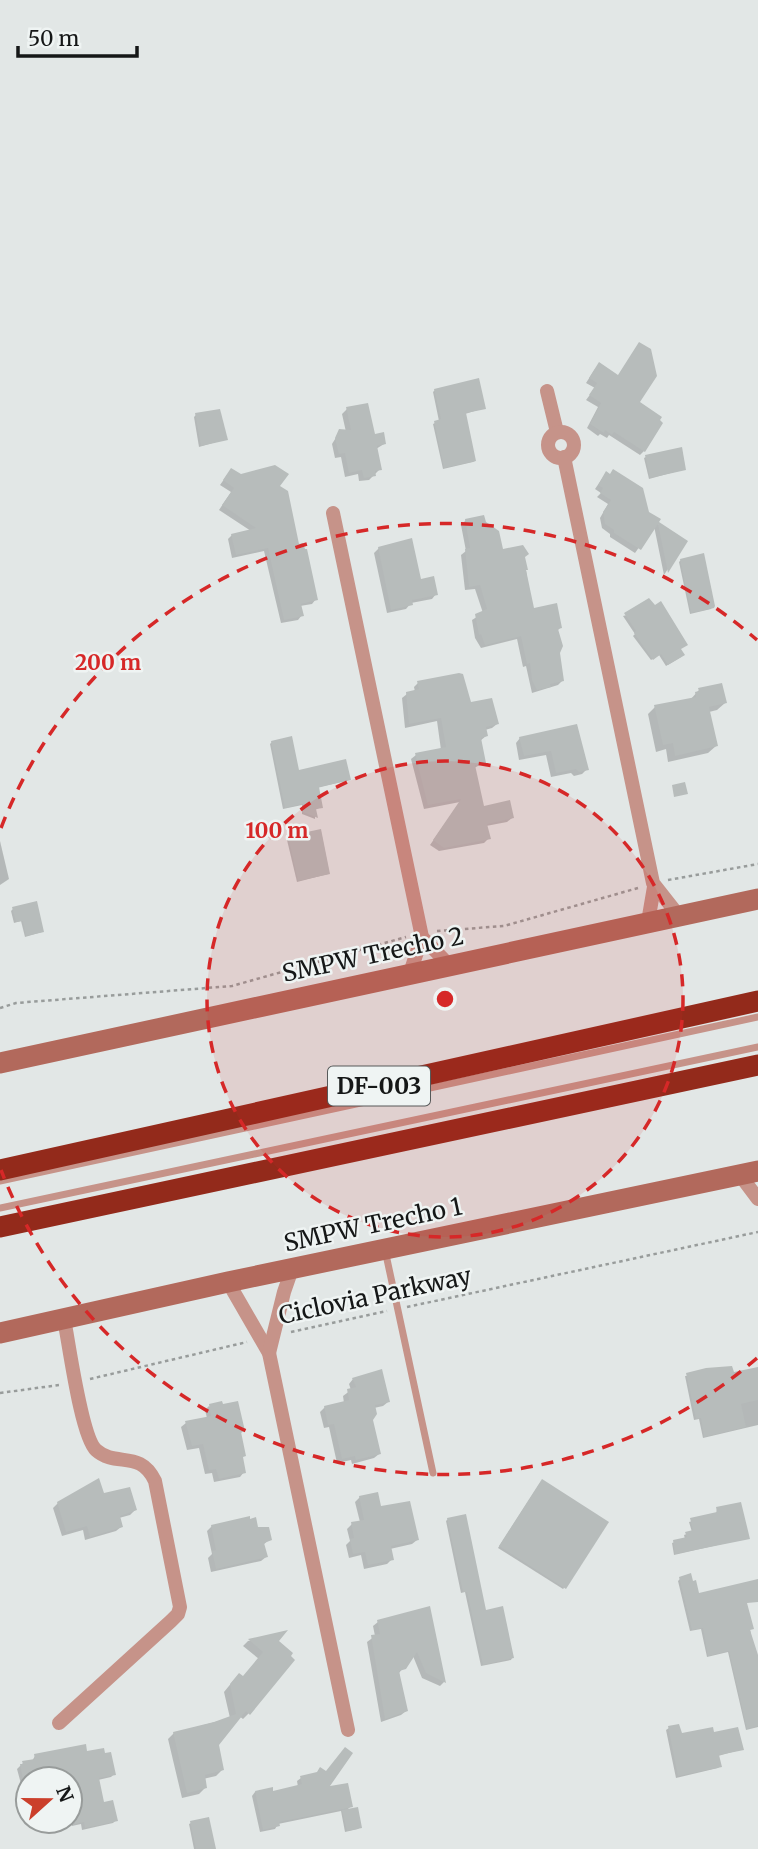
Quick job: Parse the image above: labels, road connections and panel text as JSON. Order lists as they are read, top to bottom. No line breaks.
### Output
{"streets":{"highway":["DF-003"],"street":["SMPW Trecho 2","SMPW Trecho 1"],"path":["Ciclovia Parkway"]},"scale_bar":"50 m","north":"right","rings":["200 m","100 m"]}
